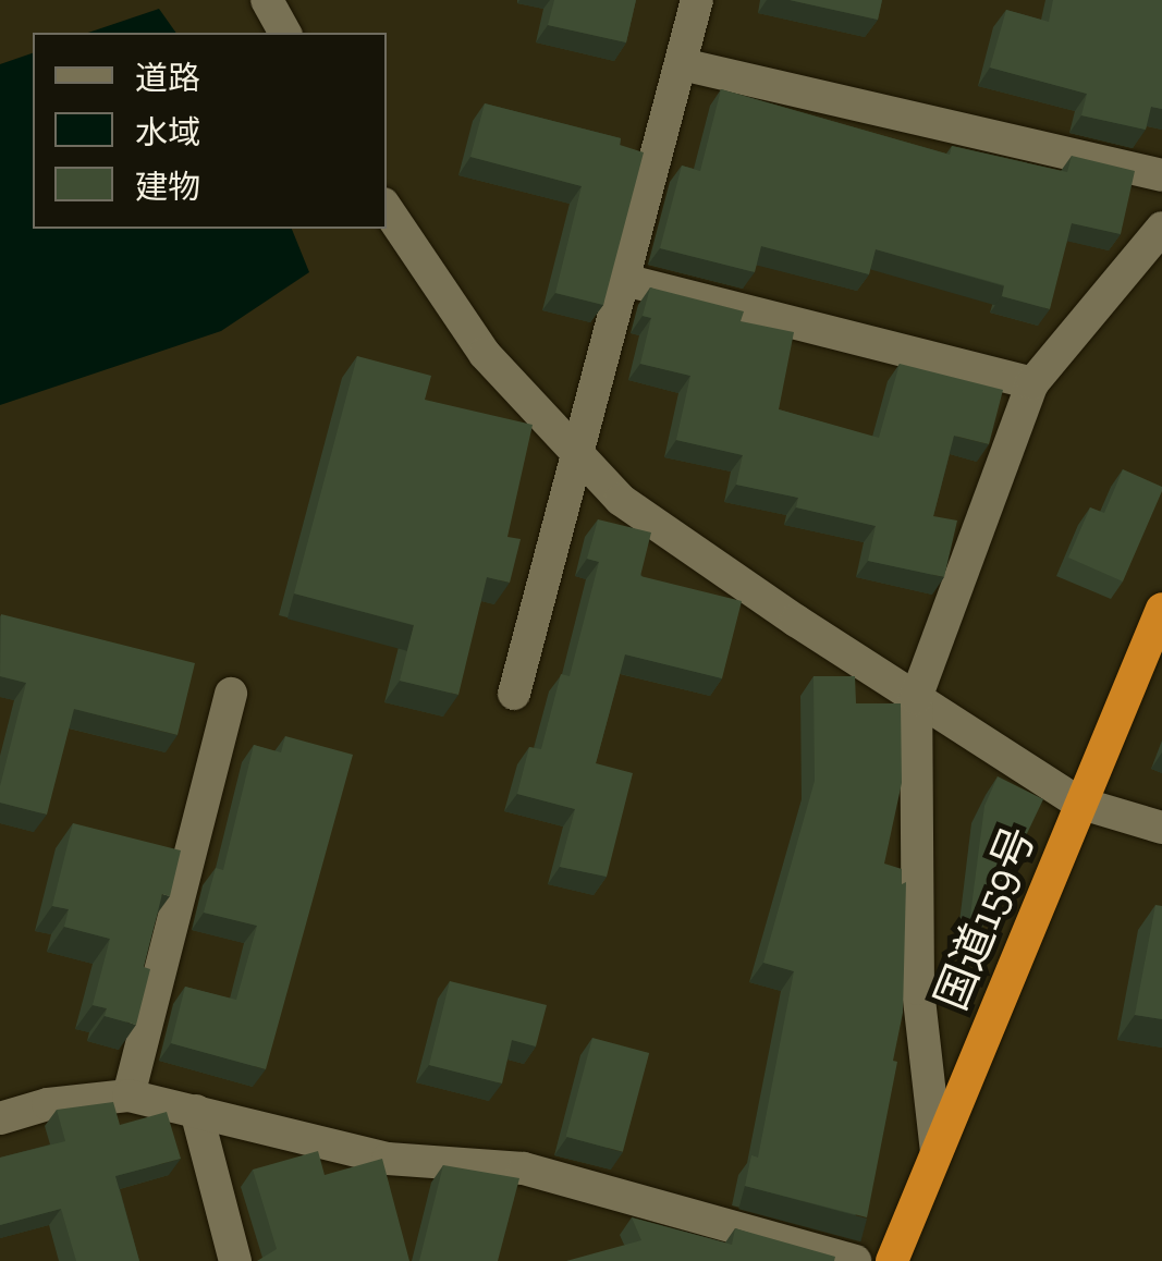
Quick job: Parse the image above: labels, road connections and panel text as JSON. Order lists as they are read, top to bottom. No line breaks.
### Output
{"streets":{"highway":["国道159号"]},"legend":["道路","水域","建物"]}
